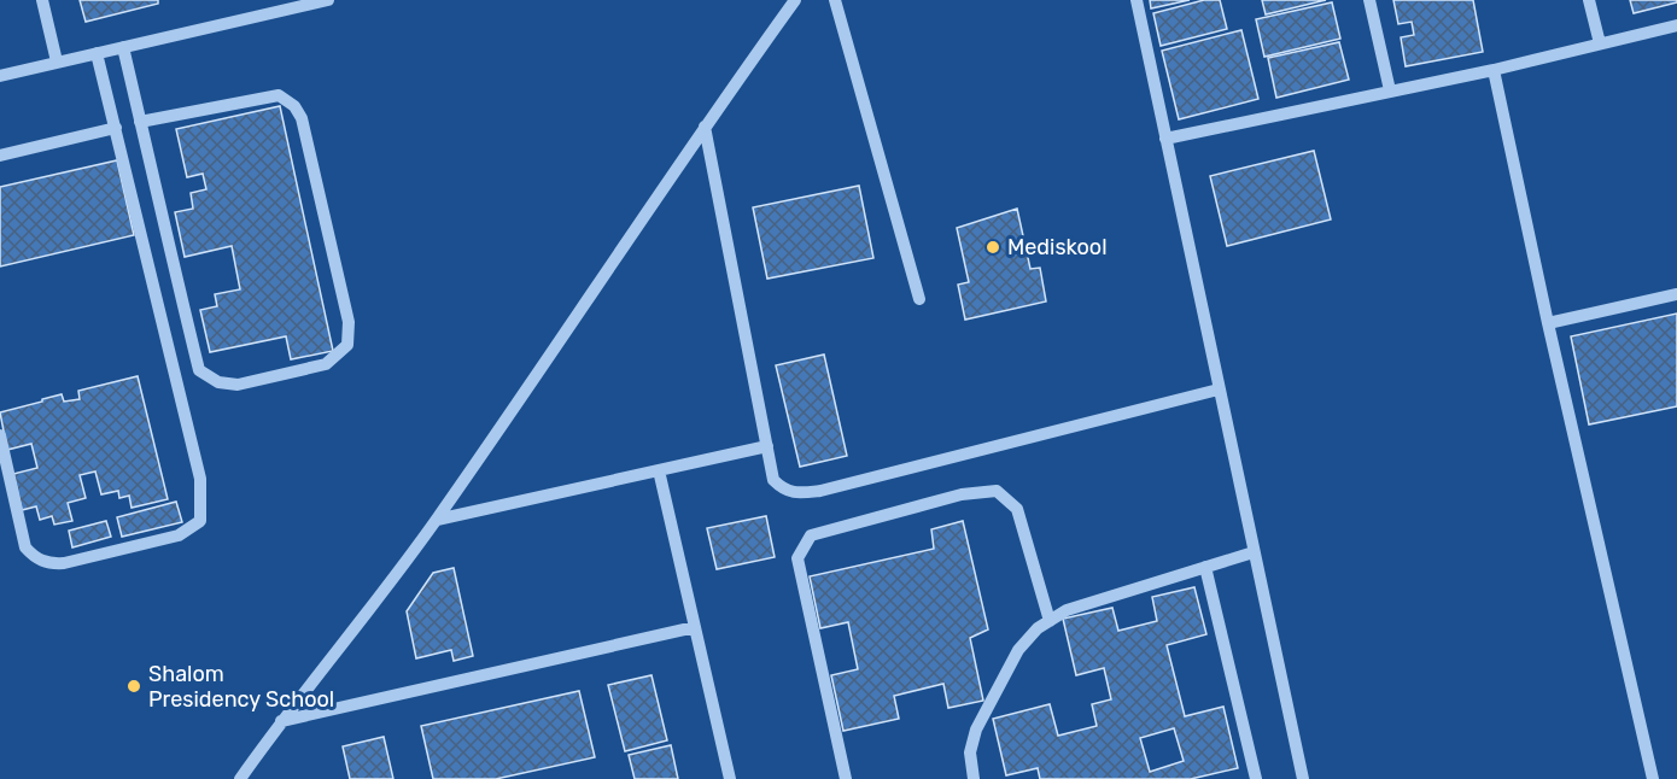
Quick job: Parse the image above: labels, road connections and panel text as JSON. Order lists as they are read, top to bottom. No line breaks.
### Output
{"places":["Mediskool","Shalom Presidency School"]}
